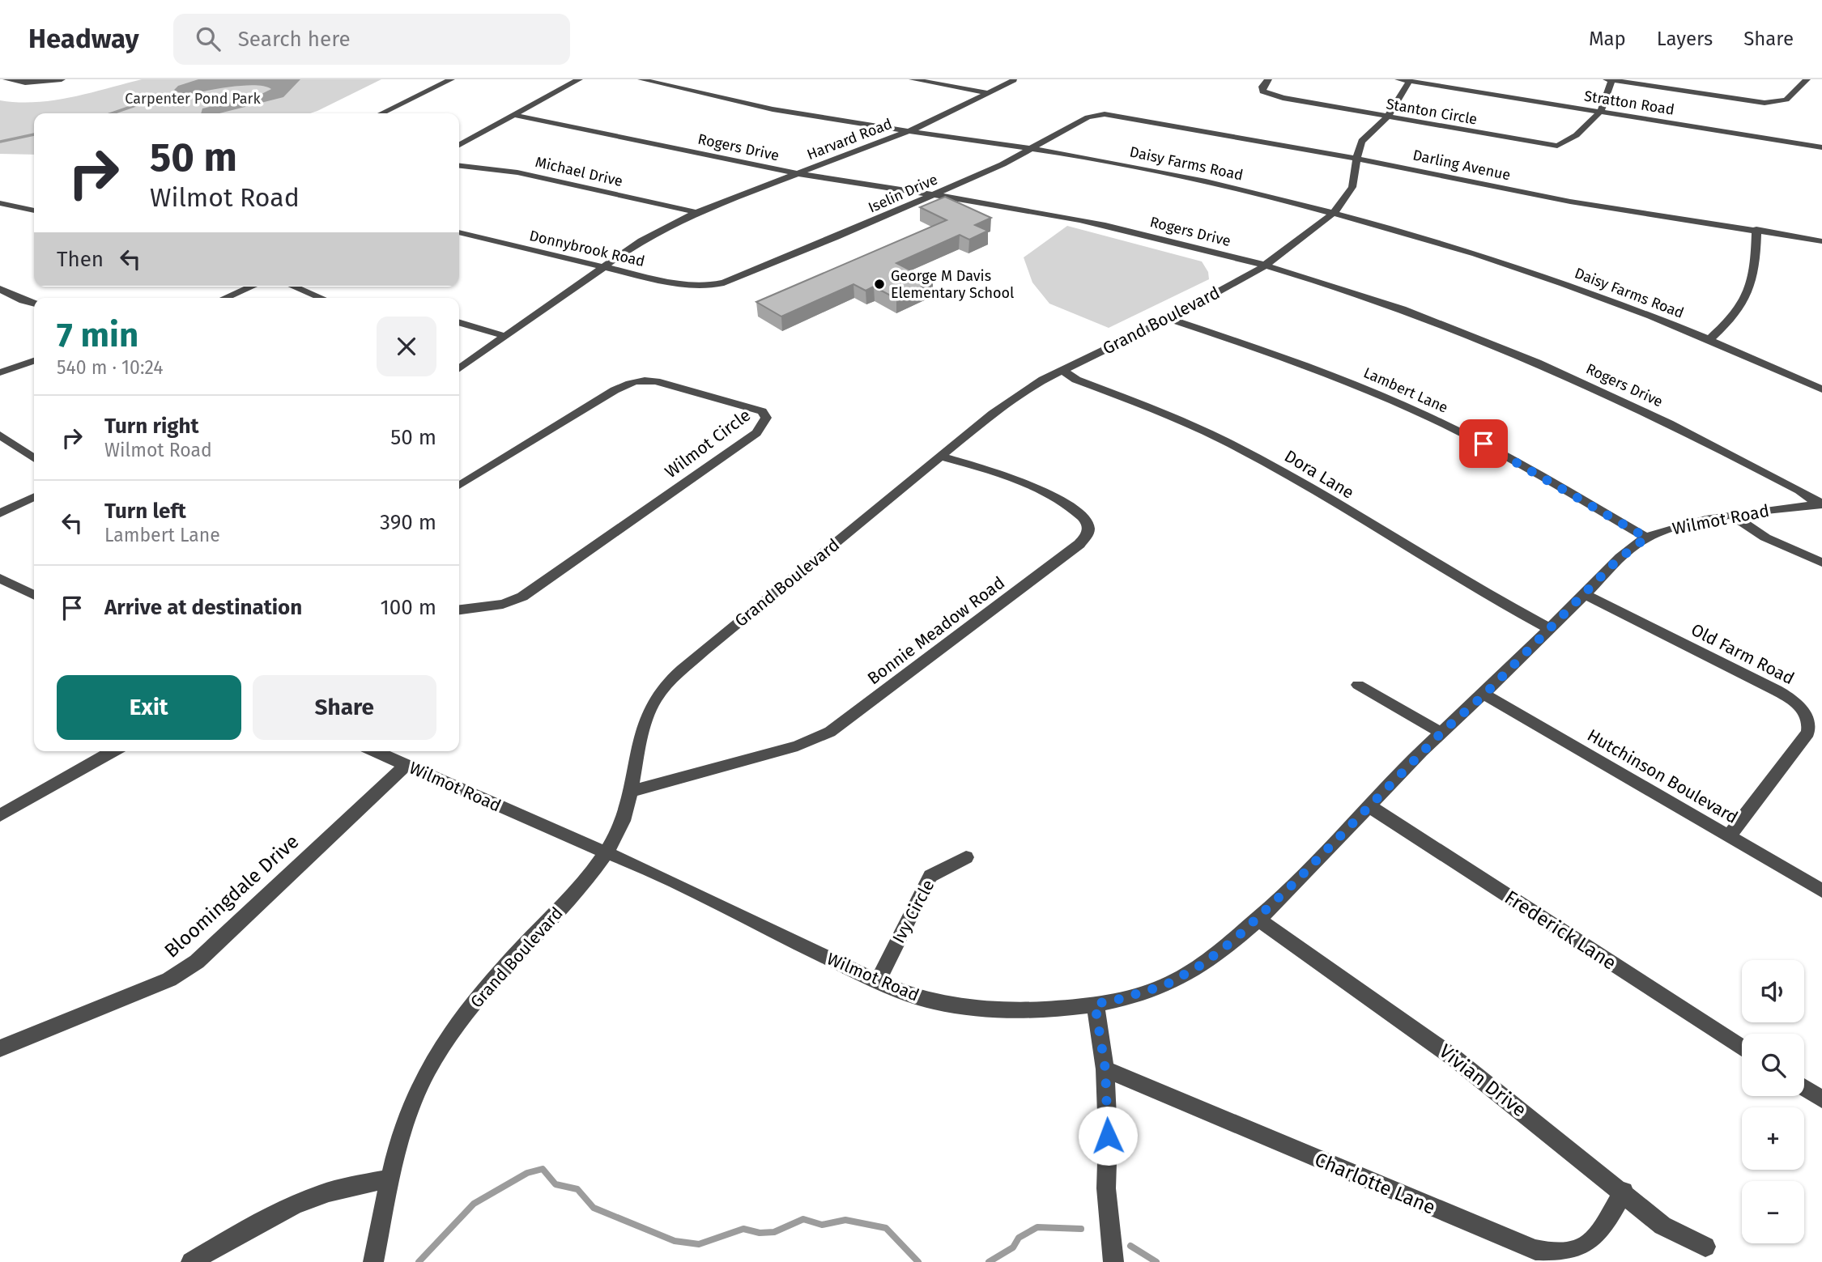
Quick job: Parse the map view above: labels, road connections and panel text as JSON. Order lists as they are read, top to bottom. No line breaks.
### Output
{"streets":{"street":["Stratton Road","Stanton Circle","Harvard Road","Rogers Drive","Daisy Farms Road","Darling Avenue","Michael Drive","Iselin Drive","Donnybrook Road","Grand Boulevard","Lambert Lane","Wilmot Circle","Dora Lane","Wilmot Road","Bonnie Meadow Road","Old Farm Road","Hutchinson Boulevard","Bloomingdale Drive","Ivy Circle","Frederick Lane","Vivian Drive","Charlotte Lane"]},"crossings":[["Stratton Road","Stanton Circle"],["Stratton Road","Grand Boulevard"],["Stanton Circle","Grand Boulevard"],["Harvard Road","Rogers Drive"],["Harvard Road","Daisy Farms Road"],["Harvard Road","Michael Drive"],["Harvard Road","Donnybrook Road"],["Rogers Drive","Iselin Drive"],["Rogers Drive","Grand Boulevard"],["Rogers Drive","Wilmot Road"],["Daisy Farms Road","Iselin Drive"],["Daisy Farms Road","Grand Boulevard"],["Darling Avenue","Iselin Drive"],["Darling Avenue","Grand Boulevard"],["Iselin Drive","Donnybrook Road"],["Grand Boulevard","Lambert Lane"],["Grand Boulevard","Dora Lane"],["Grand Boulevard","Wilmot Road"],["Grand Boulevard","Bonnie Meadow Road"],["Lambert Lane","Wilmot Road"],["Dora Lane","Wilmot Road"],["Wilmot Road","Old Farm Road"],["Wilmot Road","Hutchinson Boulevard"],["Wilmot Road","Bloomingdale Drive"],["Wilmot Road","Ivy Circle"],["Wilmot Road","Frederick Lane"],["Wilmot Road","Vivian Drive"],["Old Farm Road","Hutchinson Boulevard"],["Vivian Drive","Charlotte Lane"]],"parks":["Carpenter Pond Park"],"places":["George M Davis Elementary School"],"page":{"header":"Headway","search":"Search here","nav":["Map","Layers","Share"],"turn":["50 m","Wilmot Road"],"then":"Then","heading":["7 min","540 m · 10:24"],"list":[{"name":"Turn right","note":"Wilmot Road","value":"50 m"},{"name":"Turn left","note":"Lambert Lane","value":"390 m"},{"name":"Arrive at destination","value":"100 m"}],"buttons":["Exit","Share"],"map_buttons":["+","−"]}}
